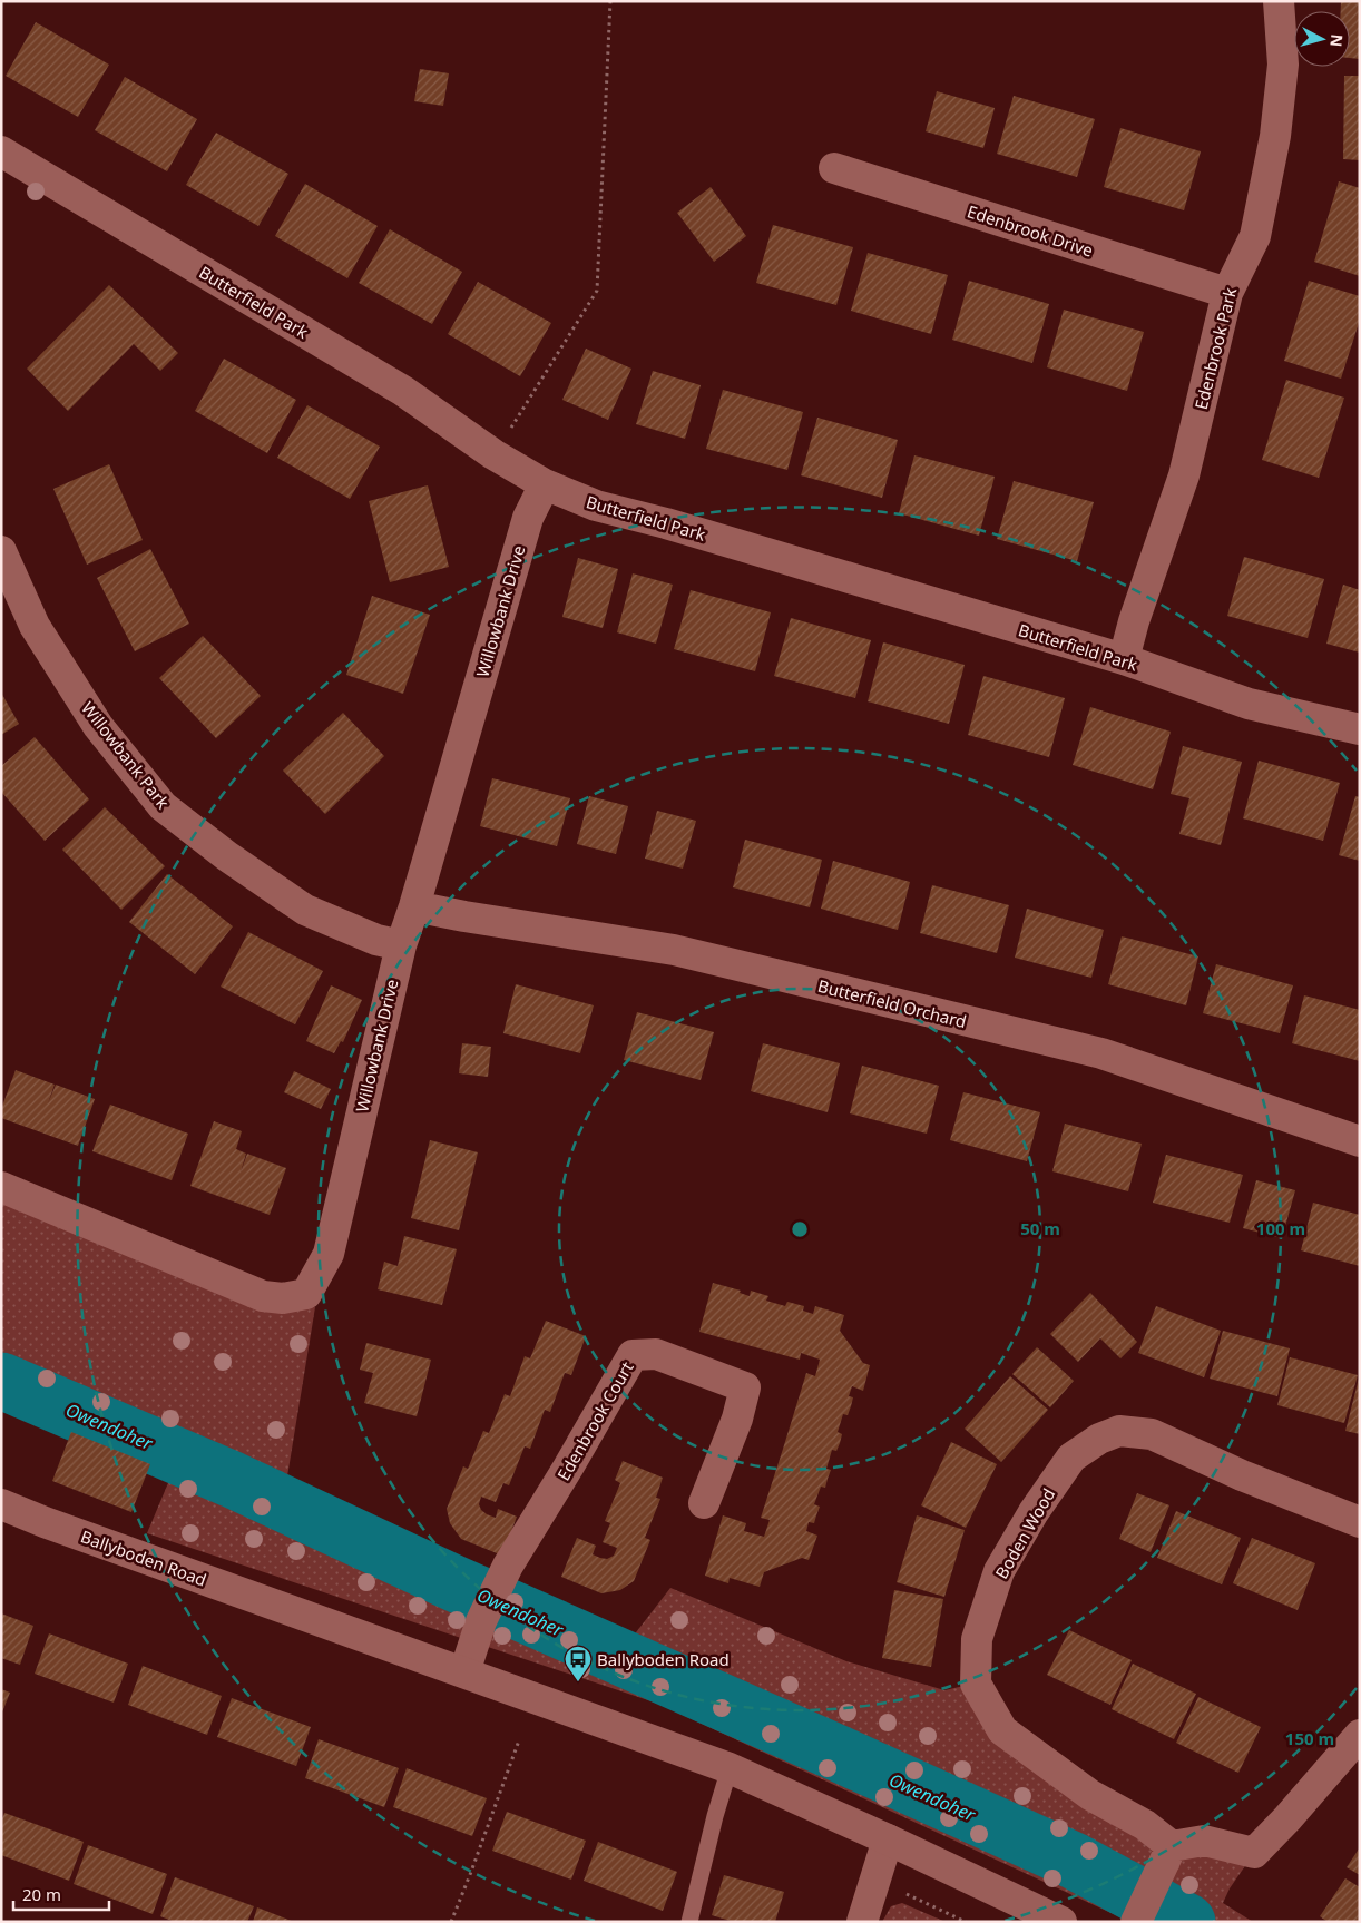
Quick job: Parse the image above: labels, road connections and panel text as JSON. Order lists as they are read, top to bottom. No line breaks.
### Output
{"streets":{"street":["Edenbrook Drive","Butterfield Park","Edenbrook Park","Willowbank Drive","Willowbank Park","Butterfield Orchard","Edenbrook Court","Boden Wood","Ballyboden Road"]},"crossings":[["Edenbrook Drive","Edenbrook Park"],["Butterfield Park","Edenbrook Park"],["Butterfield Park","Willowbank Drive"],["Willowbank Drive","Willowbank Park"],["Willowbank Drive","Butterfield Orchard"],["Edenbrook Court","Ballyboden Road"]],"water":["Owendoher"],"places":{"bus stop":["Ballyboden Road"]},"scale_bar":"20 m","north":"right","rings":["50 m","100 m","150 m"]}
